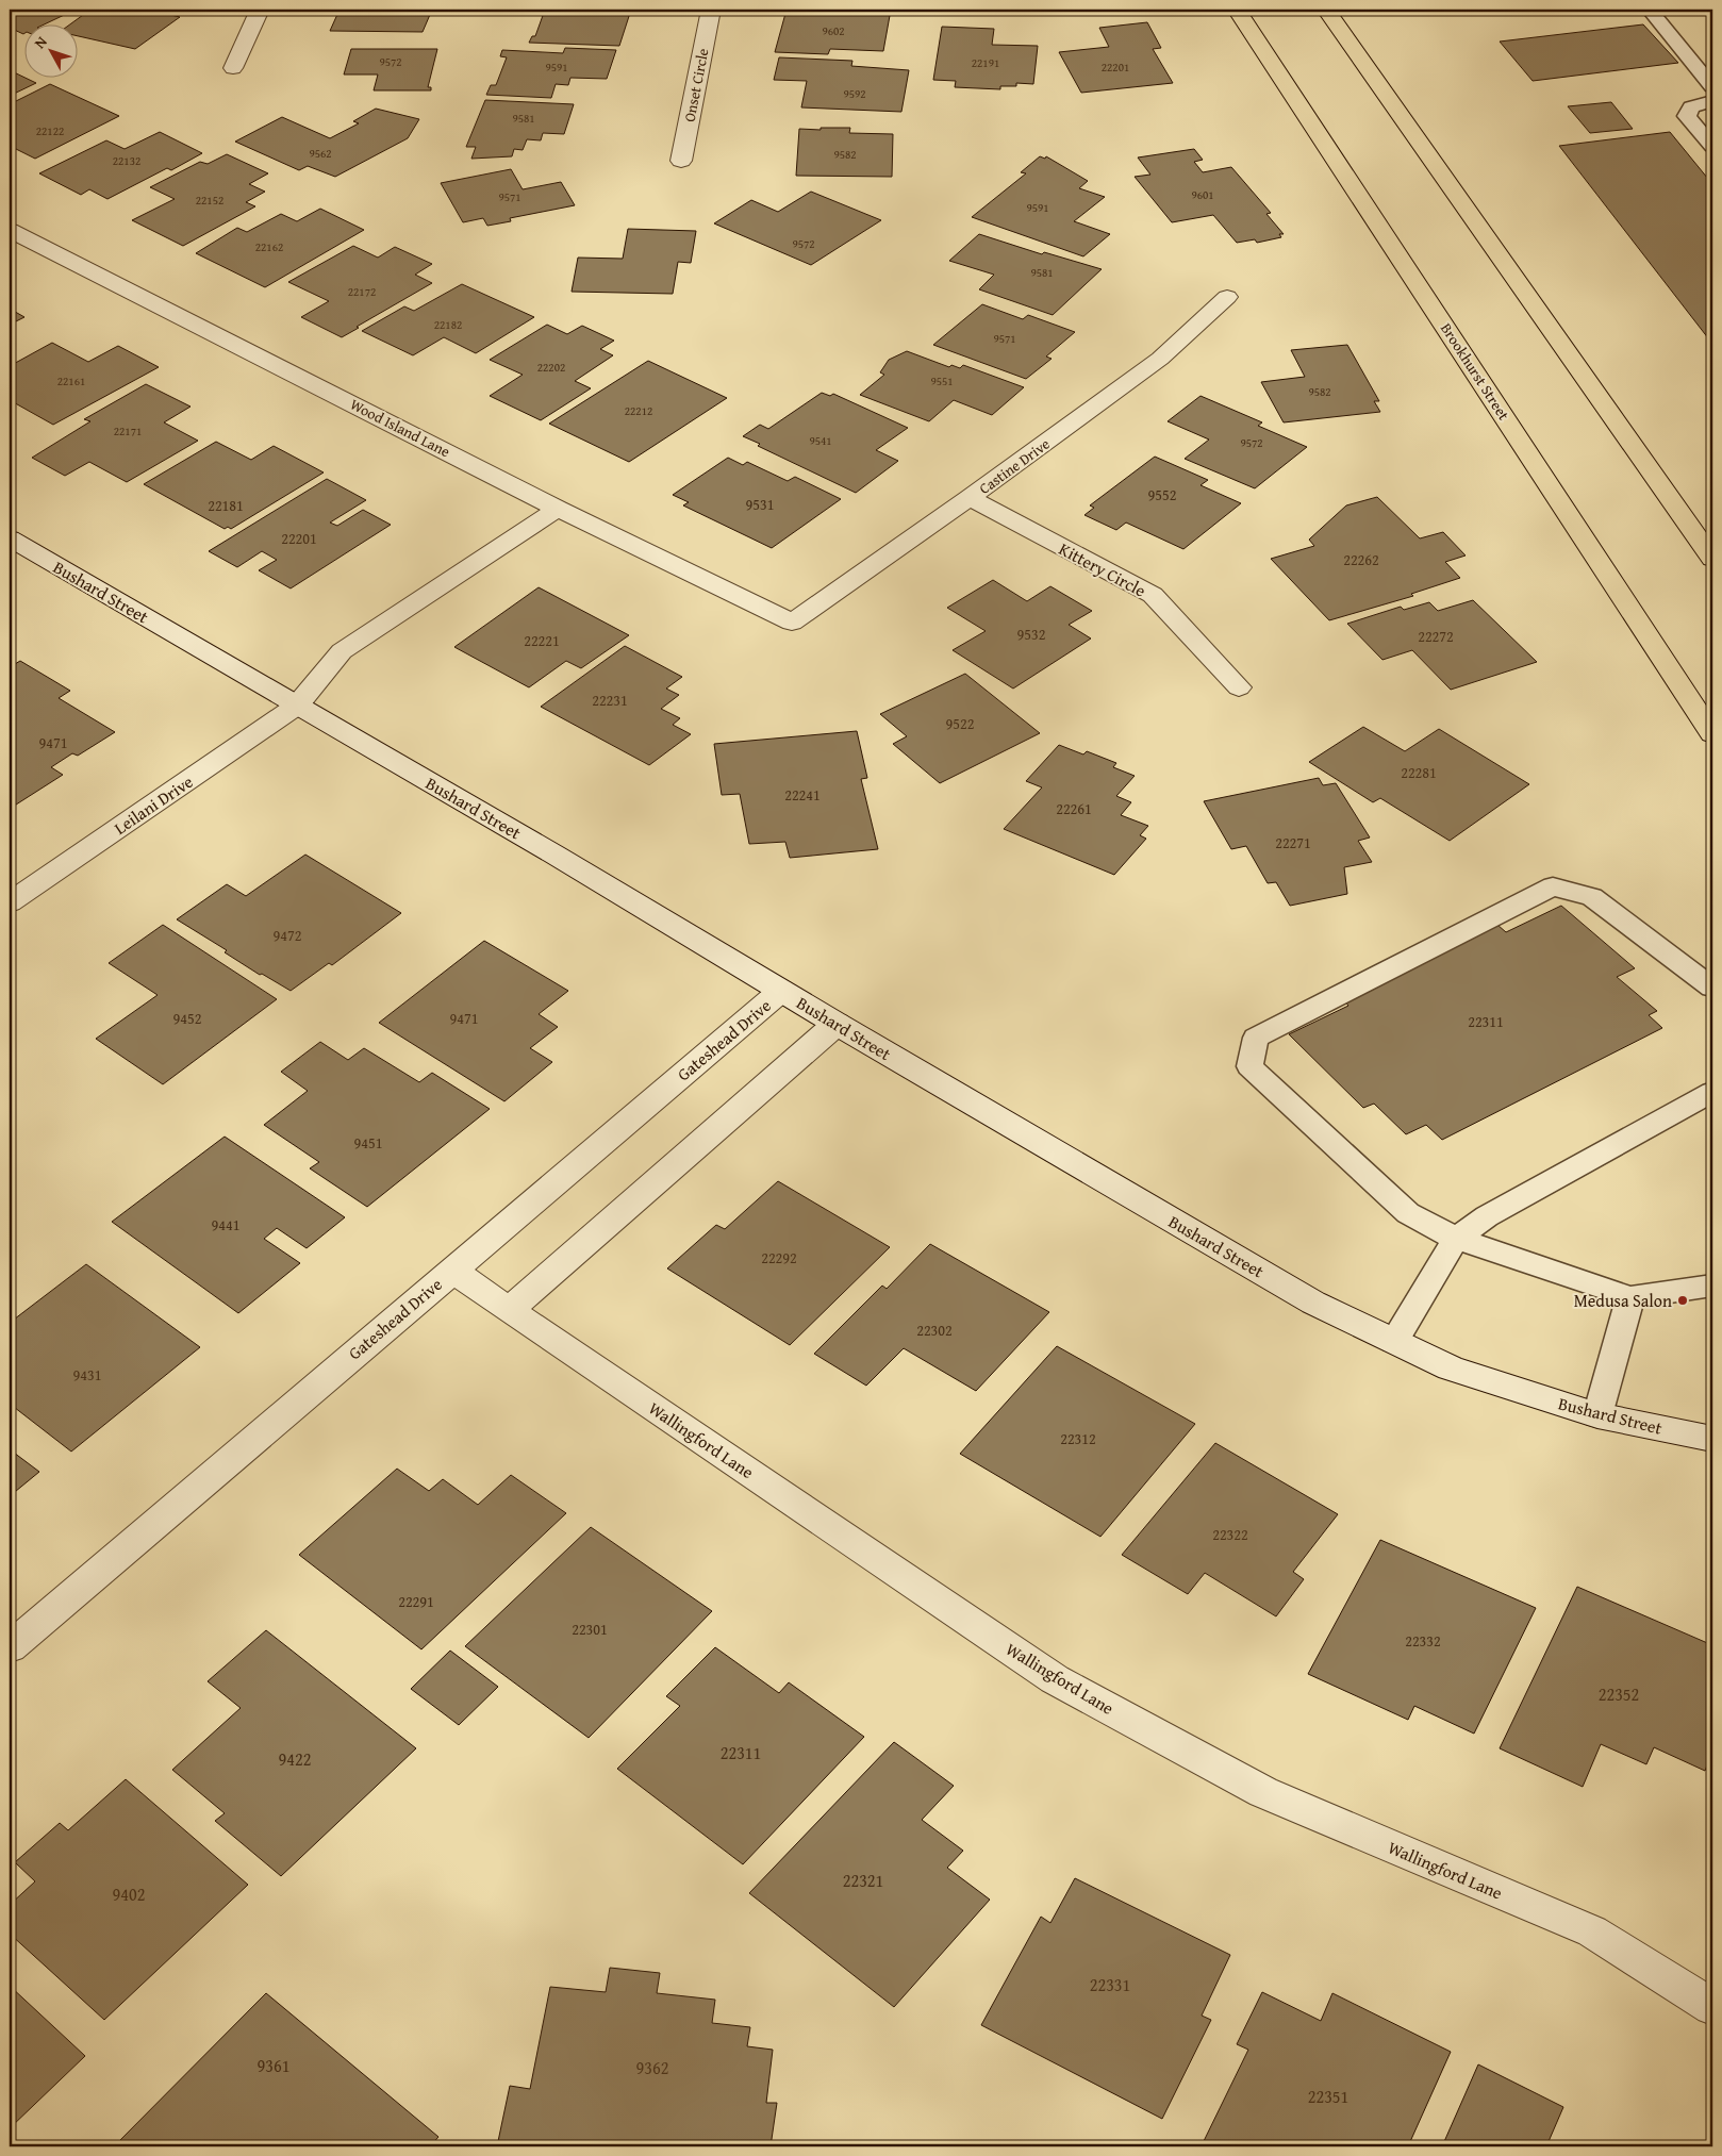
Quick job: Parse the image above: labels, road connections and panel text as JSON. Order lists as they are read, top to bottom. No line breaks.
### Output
{"streets":{"main road":["Brookhurst Street"],"street":["Onset Circle","Wood Island Lane","Castine Drive","Kittery Circle","Bushard Street","Leilani Drive","Gateshead Drive","Wallingford Lane"]},"crossings":[["Wood Island Lane","Castine Drive"],["Wood Island Lane","Leilani Drive"],["Castine Drive","Kittery Circle"],["Bushard Street","Leilani Drive"],["Bushard Street","Gateshead Drive"],["Gateshead Drive","Wallingford Lane"]],"places":["Medusa Salon"],"house_numbers":["9602","9572","22191","9591","22201","9592","9581","22122","9562","9582","22132","9601","9571","22152","9591","9572","22162","9581","22172","22182","9571","22202","22161","9551","9582","22212","22171","9541","9572","9552","9531","22181","22201","22262","9532","22272","22221","22231","9522","9471","22281","22241","22261","22271","9472","9452","9471","22311","9451","9441","22292","22302","9431","22312","22322","22291","22301","22332","22352","22311","9422","22321","9402","22331","9361","9362","22351"],"north":"top left"}
